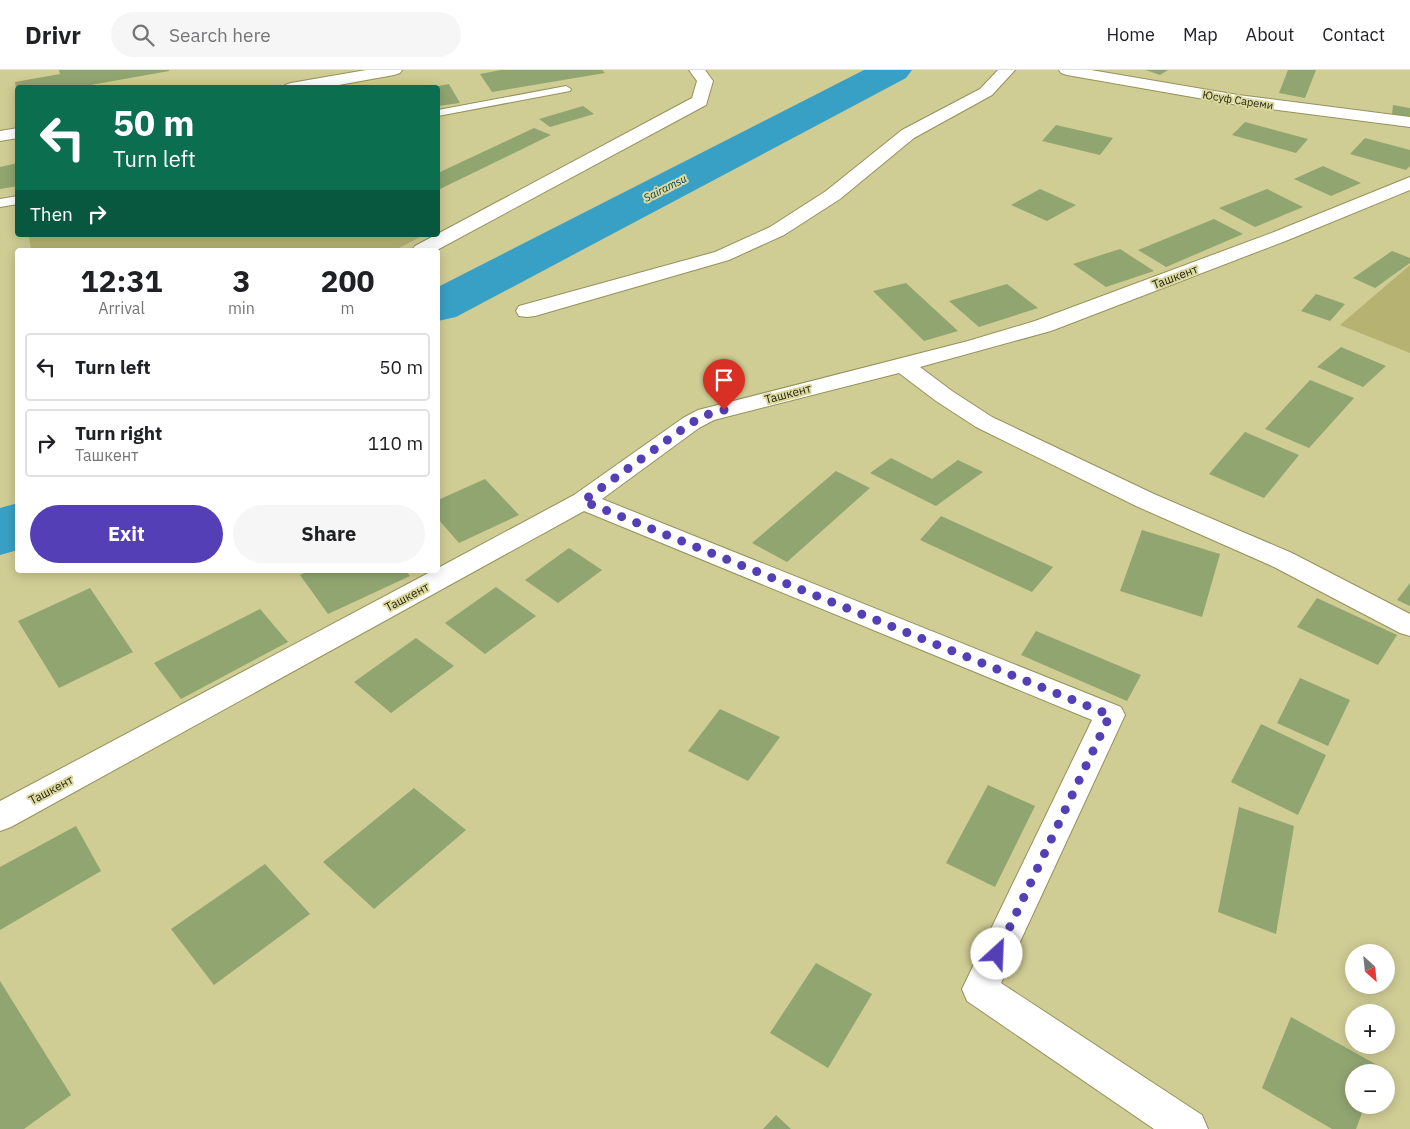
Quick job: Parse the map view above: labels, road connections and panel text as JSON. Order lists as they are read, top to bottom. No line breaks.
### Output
{"streets":{"street":["Юсуф Сареми","Ташкент"]},"water":["Sairamsu"],"north":"bottom right","page":{"header":"Drivr","search":"Search here","nav":["Home","Map","About","Contact"],"turn":["50 m","Turn left"],"then":"Then","eta":["12:31","Arrival","3","min","200","m"],"list":[{"name":"Turn left","value":"50 m"},{"name":"Turn right","note":"Ташкент","value":"110 m"}],"buttons":["Exit","Share"],"map_buttons":["+","−"]}}
